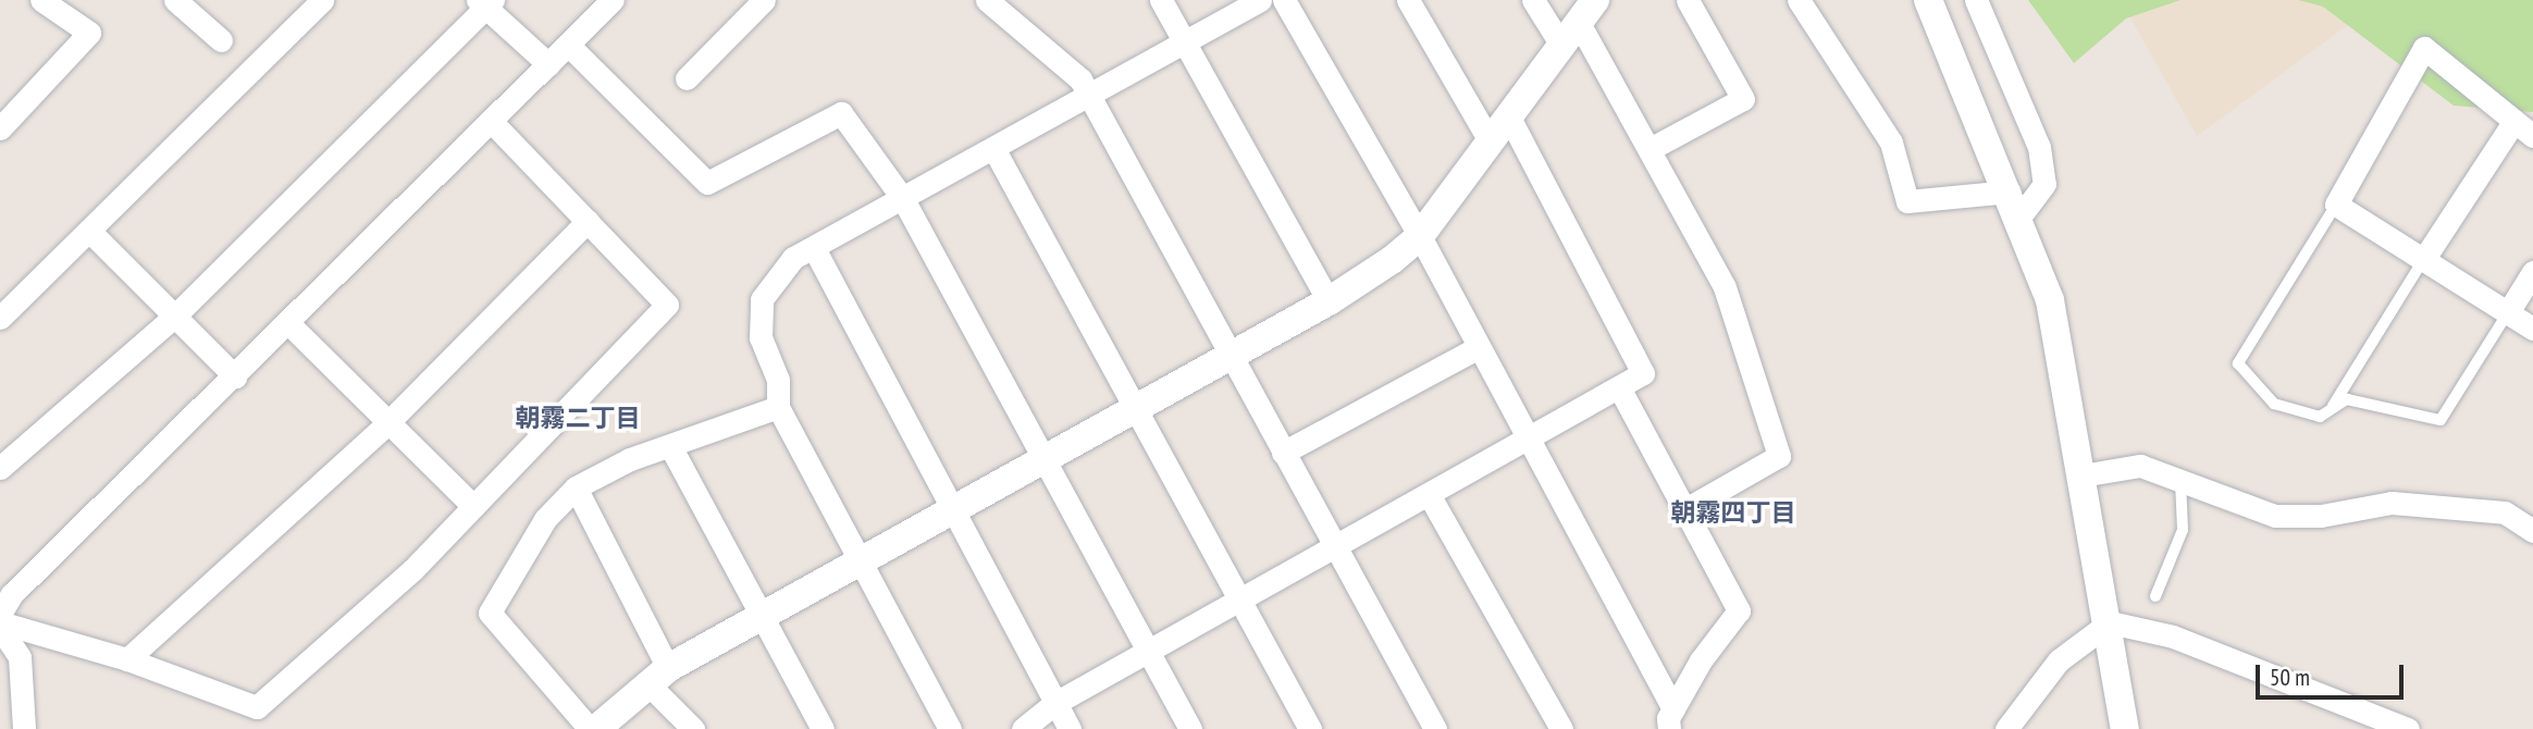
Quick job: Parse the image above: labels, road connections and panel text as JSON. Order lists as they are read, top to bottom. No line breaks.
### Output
{"districts":["朝霧二丁目","朝霧四丁目"],"scale_bar":"50 m"}
